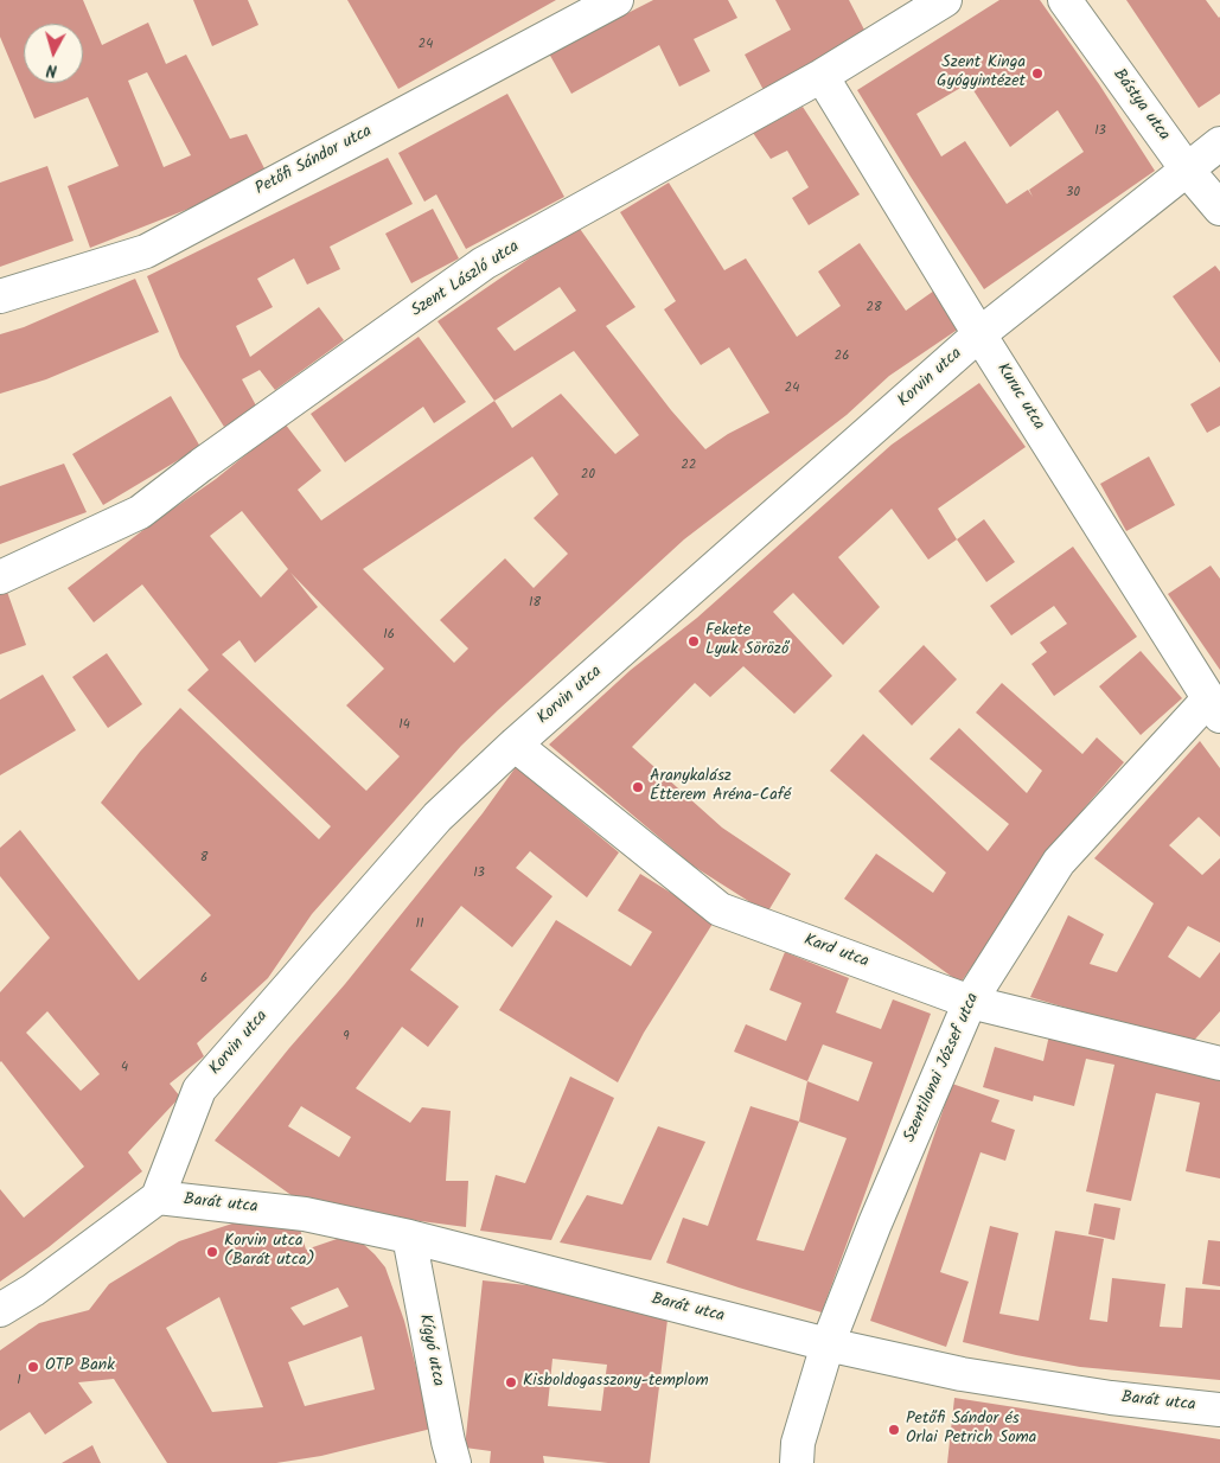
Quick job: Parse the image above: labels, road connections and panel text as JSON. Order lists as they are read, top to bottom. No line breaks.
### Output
{"streets":{"street":["Bástya utca","Petőfi Sándor utca","Szent László utca","Korvin utca","Kuruc utca","Kard utca","Szentilonai József utca","Barát utca","Kígyó utca"]},"crossings":[["Bástya utca","Korvin utca"],["Szent László utca","Kuruc utca"],["Korvin utca","Kuruc utca"],["Korvin utca","Kard utca"],["Korvin utca","Barát utca"],["Kuruc utca","Szentilonai József utca"],["Kard utca","Szentilonai József utca"],["Szentilonai József utca","Barát utca"],["Barát utca","Kígyó utca"]],"places":["Szent Kinga Gyógyintézet","Fekete Lyuk Söröző","Aranykalász Étterem Aréna-Café","Korvin utca (Barát utca)","OTP Bank","Kisboldogasszony-templom","Petőfi Sándor és Orlai Petrich Soma"],"house_numbers":["24","13","30","28","26","24","22","20","18","16","14","8","13","11","6","9","4","1"],"north":"bottom"}
